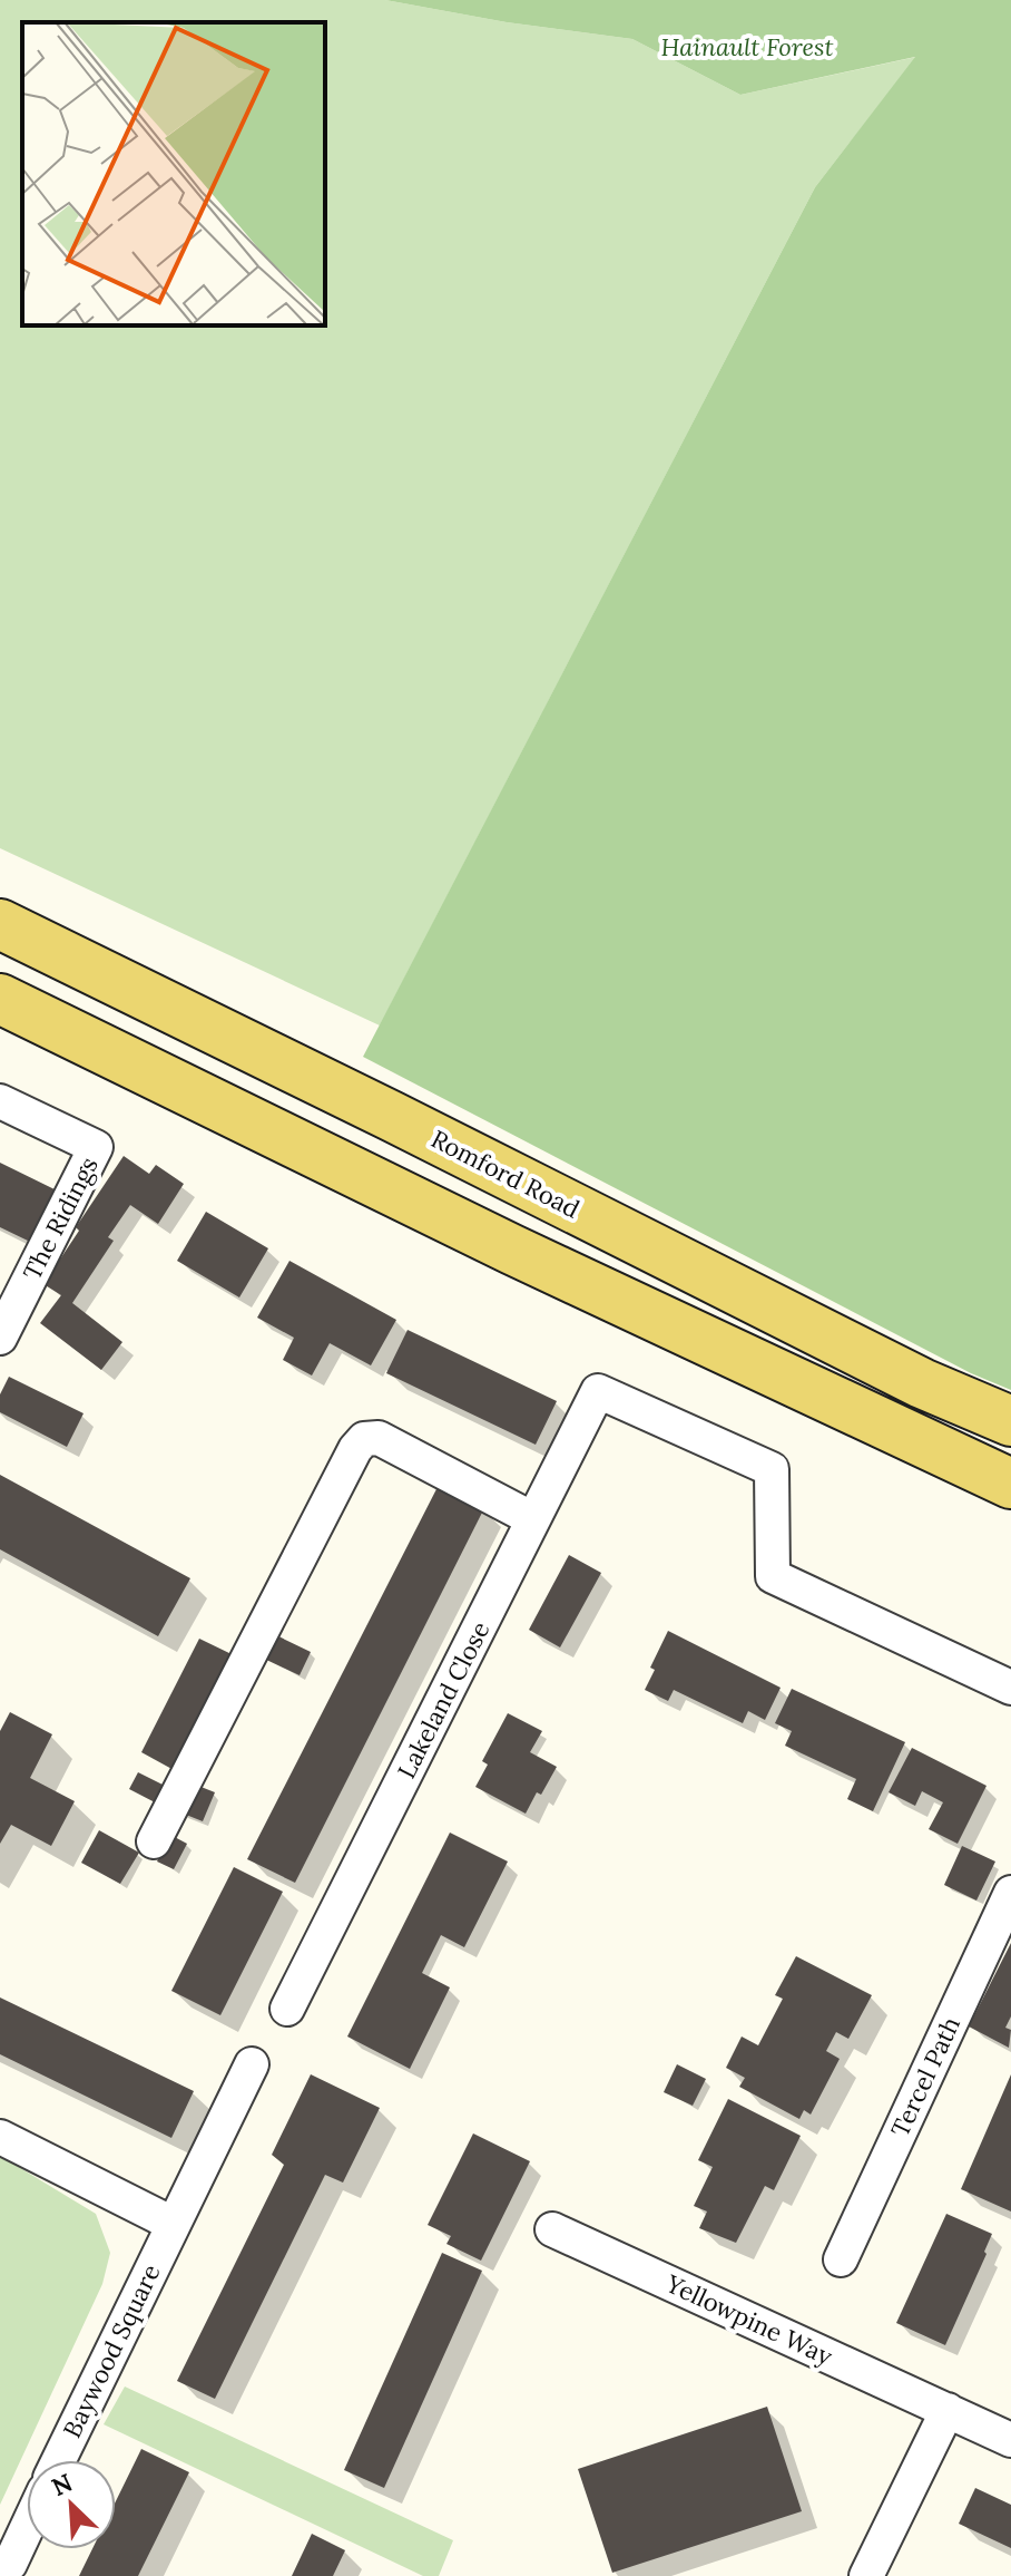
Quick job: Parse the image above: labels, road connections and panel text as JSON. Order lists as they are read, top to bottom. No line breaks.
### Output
{"streets":{"main road":["Romford Road"],"street":["The Ridings","Lakeland Close","Tercel Path","Yellowpine Way","Baywood Square"]},"parks":["Hainault Forest"],"north":"top left"}
